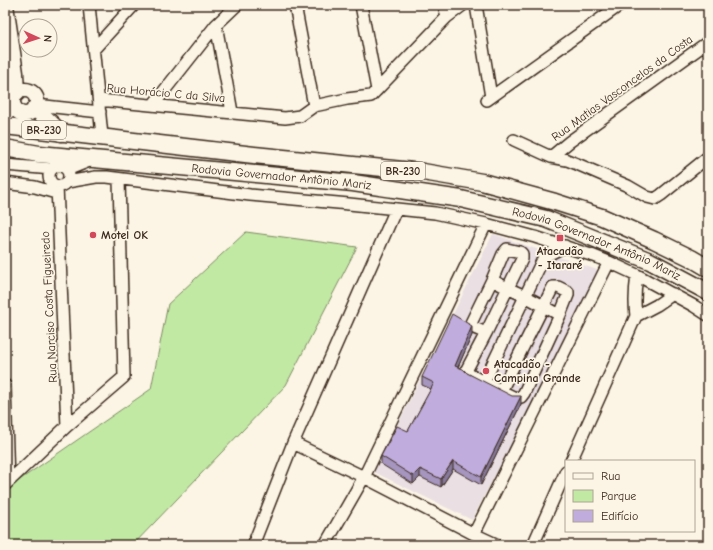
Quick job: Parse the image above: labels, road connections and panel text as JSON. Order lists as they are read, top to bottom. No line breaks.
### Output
{"streets":{"highway":["BR-230","Rodovia Governador Antônio Mariz"],"street":["Rua Matias Vasconcelos da Costa","Rua Horácio C da Silva","Rua Narciso Costa Figueiredo"]},"places":{"other":["Motel OK","Atacadão - Campina Grande"],"transit":["Atacadão - Itararé"]},"legend":["Rua","Parque","Edifício"],"north":"right"}
